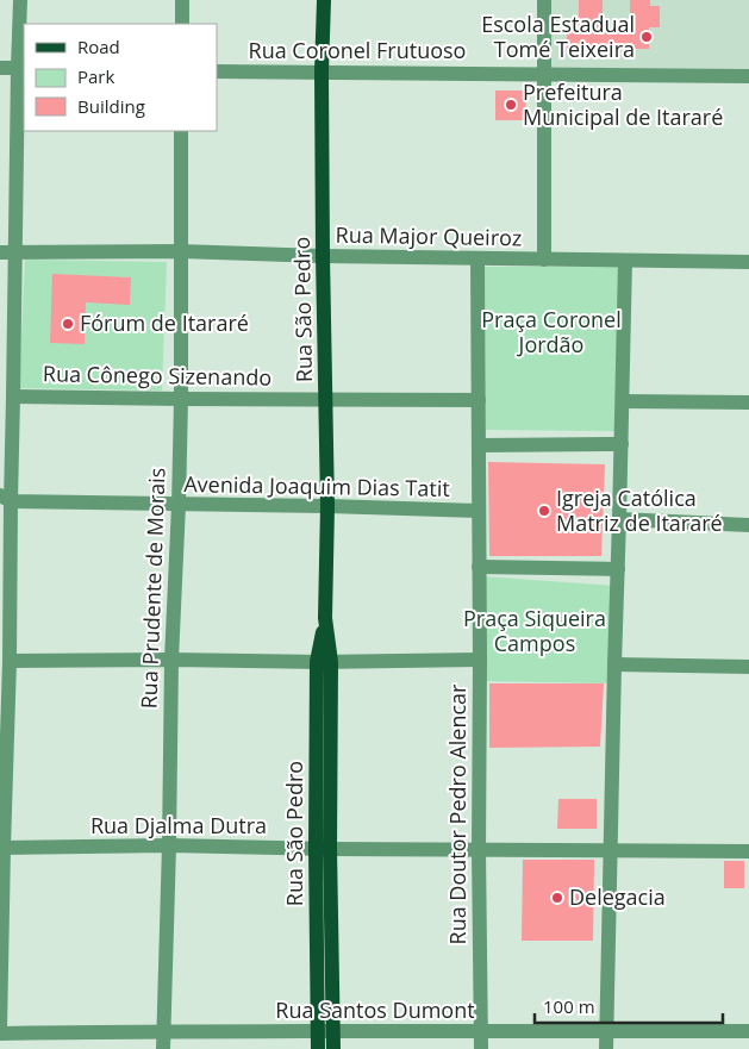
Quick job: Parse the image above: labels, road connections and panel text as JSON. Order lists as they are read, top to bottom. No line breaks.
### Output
{"streets":{"main road":["Rua São Pedro"],"street":["Rua Coronel Frutuoso","Rua Major Queiroz","Rua Cônego Sizenando","Avenida Joaquim Dias Tatit","Rua Prudente de Morais","Rua Doutor Pedro Alencar","Rua Djalma Dutra","Rua Santos Dumont"]},"crossings":[["Rua Coronel Frutuoso","Rua São Pedro"],["Rua Major Queiroz","Rua São Pedro"],["Rua Major Queiroz","Rua Prudente de Morais"],["Rua Major Queiroz","Rua Doutor Pedro Alencar"],["Rua São Pedro","Rua Cônego Sizenando"],["Rua São Pedro","Avenida Joaquim Dias Tatit"],["Rua São Pedro","Rua Djalma Dutra"],["Rua São Pedro","Rua Santos Dumont"],["Rua Cônego Sizenando","Rua Prudente de Morais"],["Rua Cônego Sizenando","Rua Doutor Pedro Alencar"],["Avenida Joaquim Dias Tatit","Rua Prudente de Morais"],["Avenida Joaquim Dias Tatit","Rua Doutor Pedro Alencar"],["Rua Prudente de Morais","Rua Djalma Dutra"],["Rua Prudente de Morais","Rua Santos Dumont"],["Rua Doutor Pedro Alencar","Rua Djalma Dutra"],["Rua Doutor Pedro Alencar","Rua Santos Dumont"]],"parks":["Praça Coronel Jordão","Praça Siqueira Campos"],"places":["Escola Estadual Tomé Teixeira","Prefeitura Municipal de Itararé","Fórum de Itararé","Igreja Católica Matriz de Itararé","Delegacia"],"legend":["Road","Park","Building"],"scale_bar":"100 m"}
